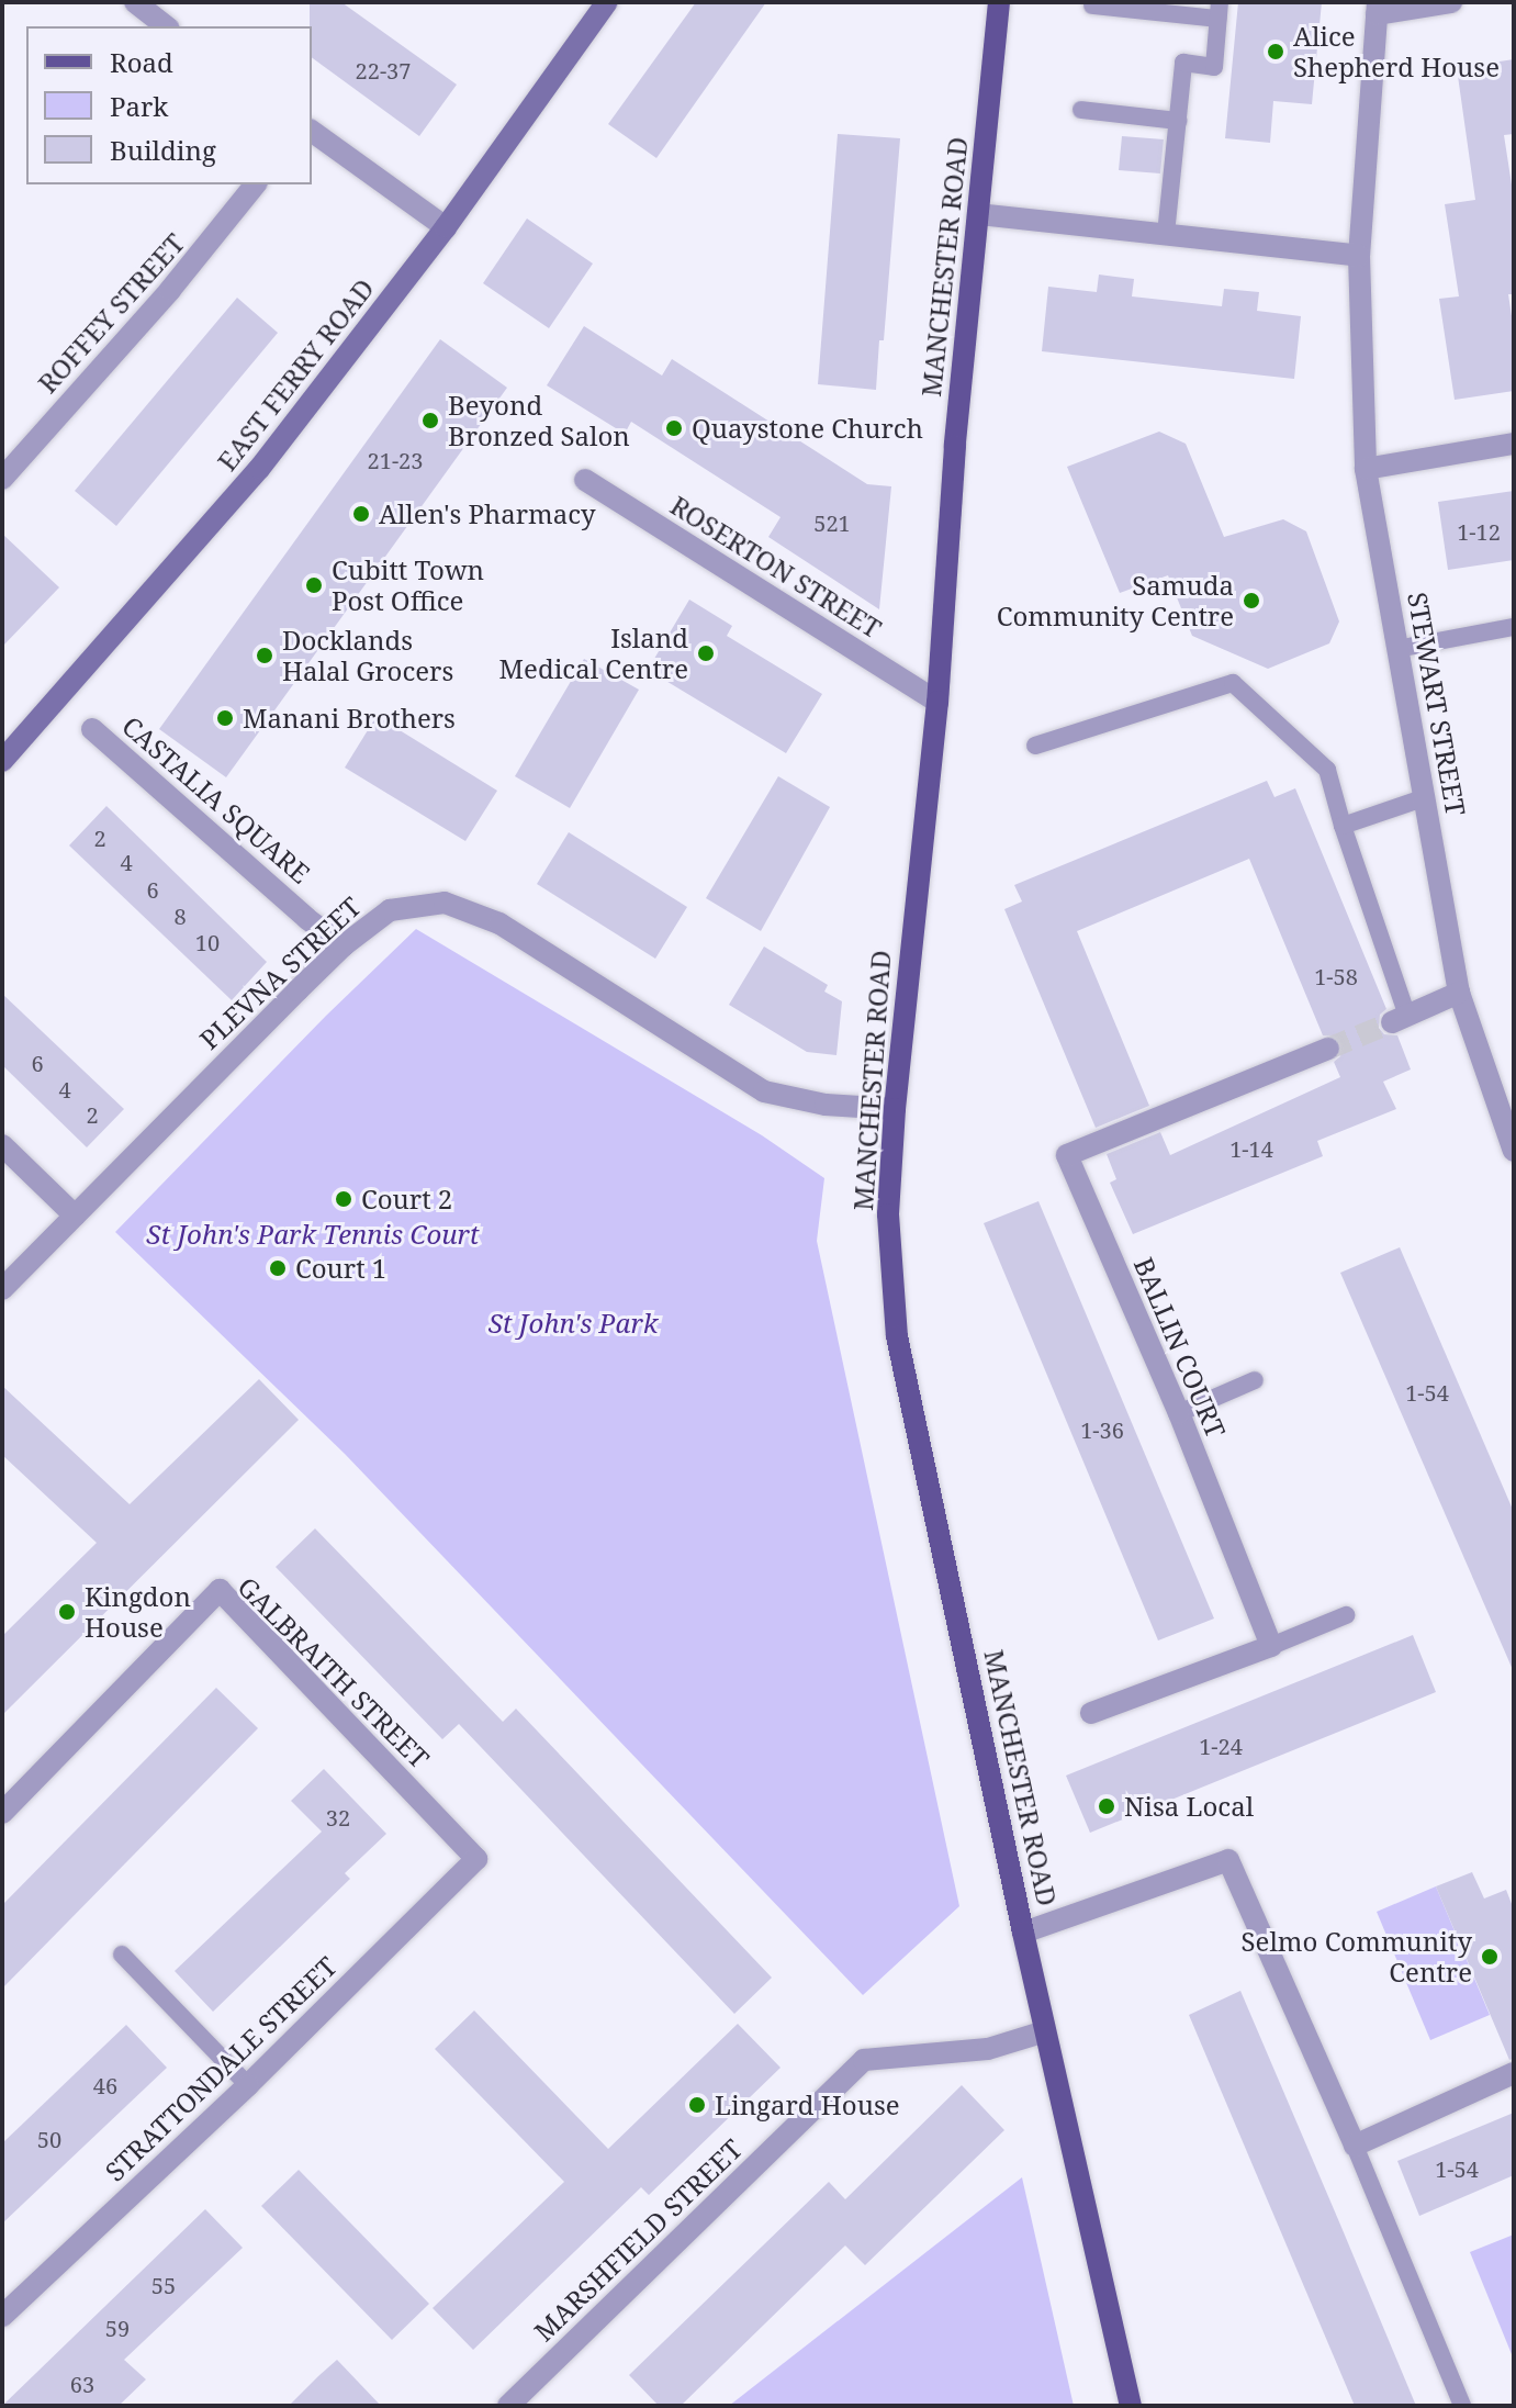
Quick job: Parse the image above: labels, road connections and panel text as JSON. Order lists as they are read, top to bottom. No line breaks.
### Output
{"streets":{"main road":["MANCHESTER ROAD"],"street":["ROFFEY STREET","EAST FERRY ROAD","ROSERTON STREET","STEWART STREET","CASTALIA SQUARE","PLEVNA STREET","BALLIN COURT","GALBRAITH STREET","STRATTONDALE STREET","MARSHFIELD STREET"]},"crossings":[["MANCHESTER ROAD","ROSERTON STREET"],["MANCHESTER ROAD","PLEVNA STREET"],["MANCHESTER ROAD","MARSHFIELD STREET"],["CASTALIA SQUARE","PLEVNA STREET"],["GALBRAITH STREET","STRATTONDALE STREET"]],"parks":["St John's Park Tennis Court","St John's Park"],"places":["Alice Shepherd House","Beyond Bronzed Salon","Quaystone Church","Allen's Pharmacy","Cubitt Town Post Office","Samuda Community Centre","Island Medical Centre","Docklands Halal Grocers","Manani Brothers","Court 2","Court 1","Kingdon House","Nisa Local","Selmo Community Centre","Lingard House"],"house_numbers":["22-37","21-23","521","1-12","2","4","6","8","10","1-58","6","4","2","1-14","1-54","1-36","1-24","32","46","50","1-54","55","59","63"],"legend":["Road","Park","Building"]}
